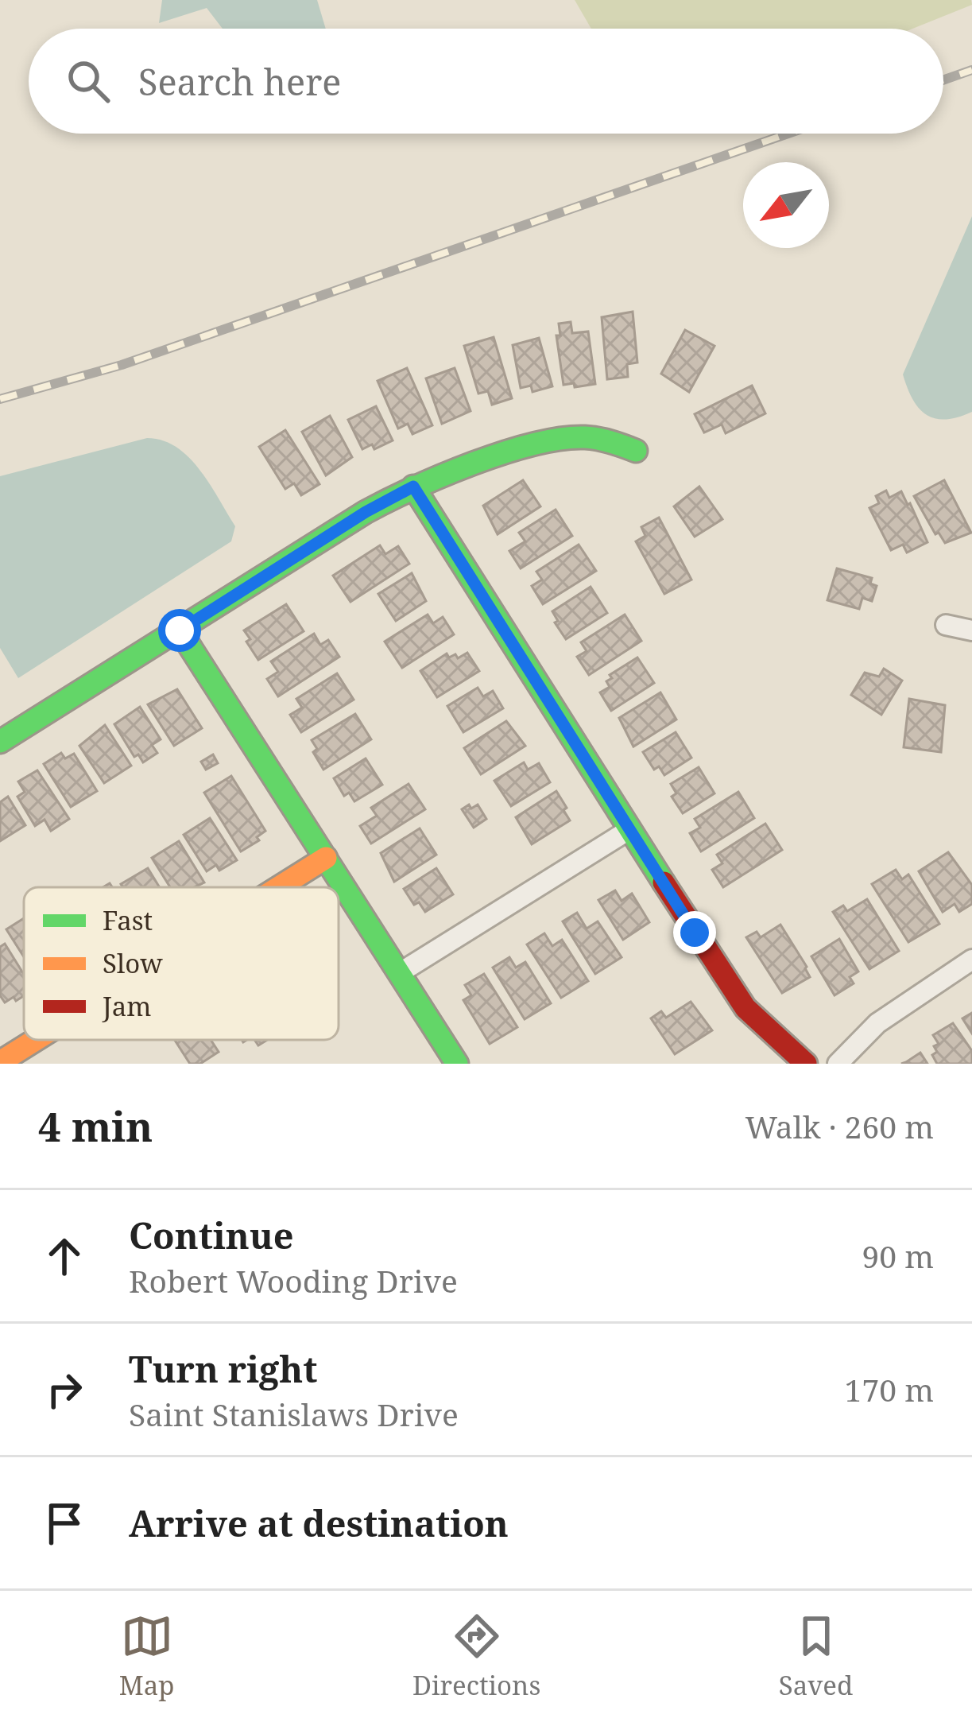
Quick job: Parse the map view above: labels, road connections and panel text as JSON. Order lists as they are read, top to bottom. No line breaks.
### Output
{"legend":["Fast","Slow","Jam"],"north":"bottom left","page":{"search":"Search here","heading":["4 min","Walk · 260 m"],"list":[["Continue","Robert Wooding Drive","90 m"],["Turn right","Saint Stanislaws Drive","170 m"],"Arrive at destination"],"nav":["Map","Directions","Saved"]}}
